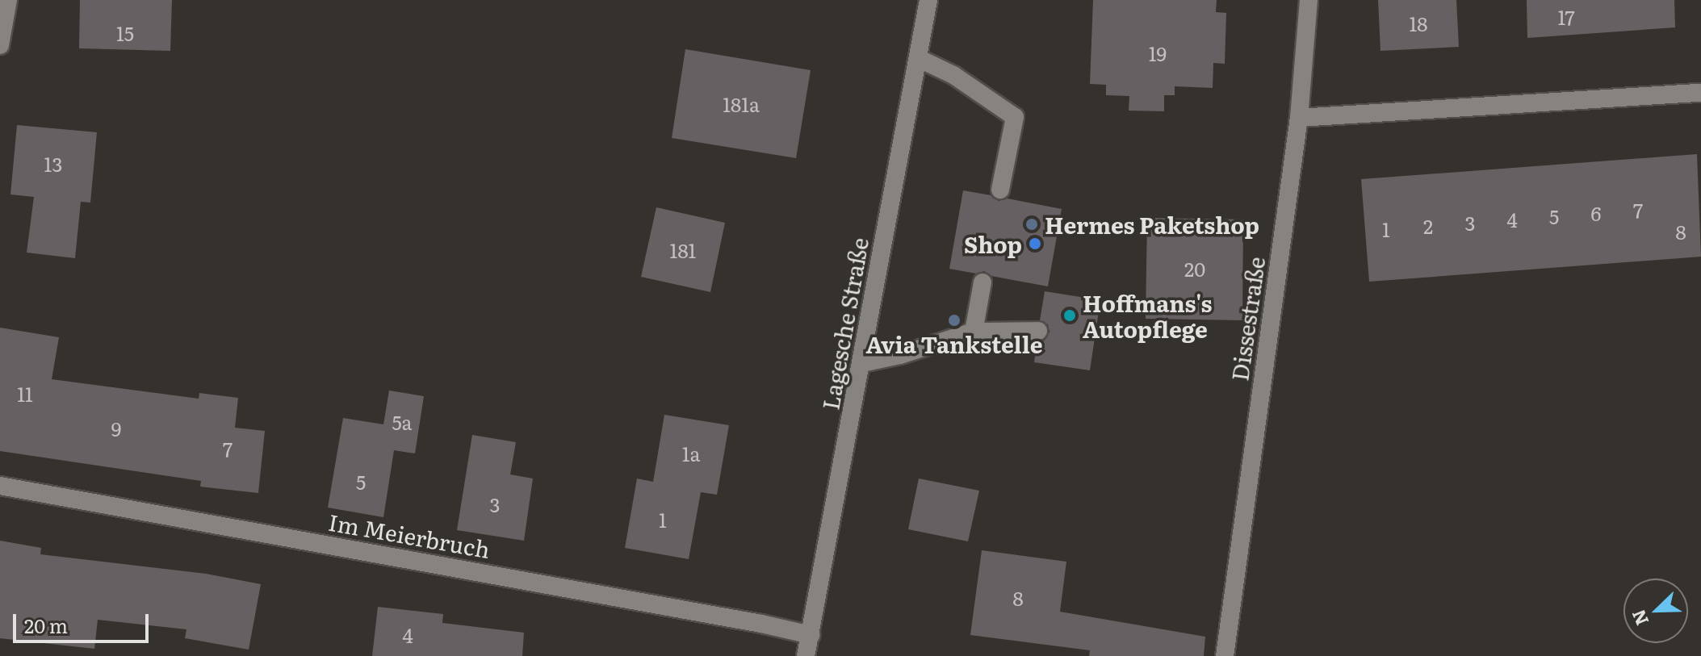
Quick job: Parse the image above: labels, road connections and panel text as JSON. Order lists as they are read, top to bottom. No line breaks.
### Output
{"streets":{"street":["Dissestraße","Lagesche Straße","Im Meierbruch"]},"crossings":[["Lagesche Straße","Im Meierbruch"]],"places":["Hermes Paketshop","Shop","Hoffmans's Autopflege","Avia Tankstelle"],"house_numbers":["17","18","15","19","181a","13","7","6","5","4","3","2","1","8","181","20","11","5a","9","7","1a","5","3","1","8","4"],"scale_bar":"20 m","north":"bottom left"}
